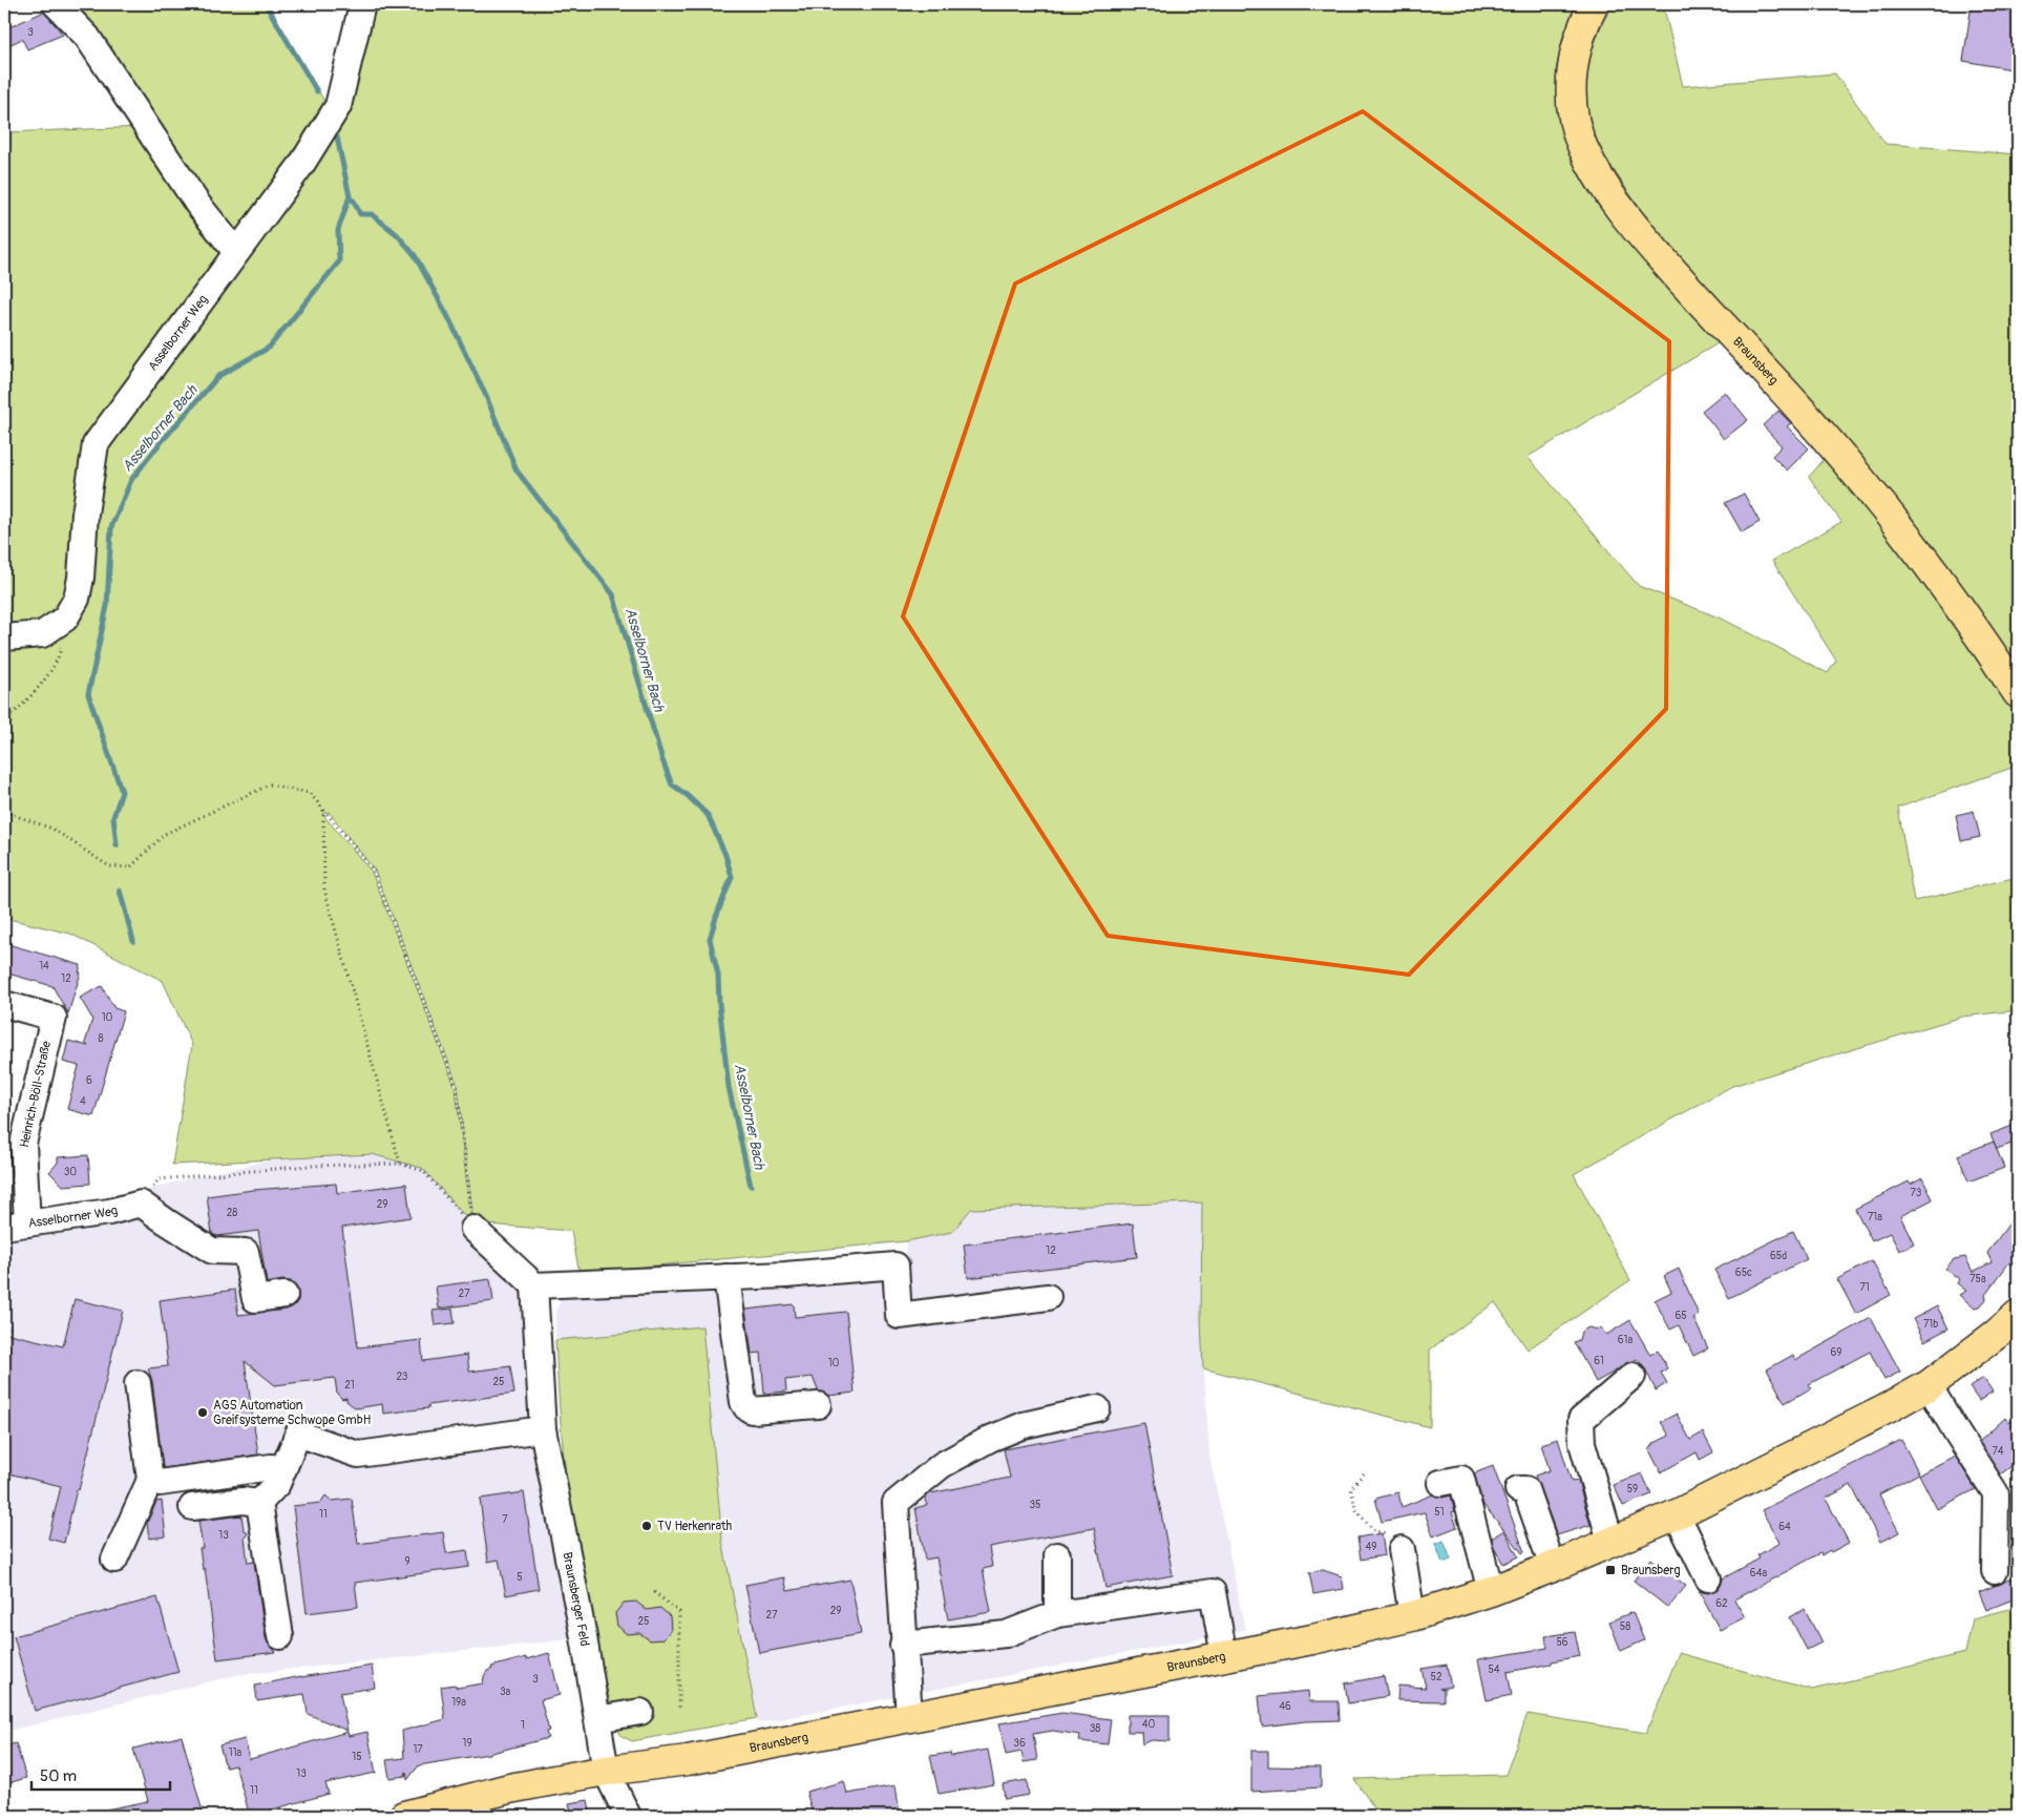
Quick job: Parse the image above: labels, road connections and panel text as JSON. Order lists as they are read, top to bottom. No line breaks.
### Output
{"streets":{"main road":["Braunsberg"],"street":["Asselborner Weg","Heinrich-Böll-Straße","Braunsberger Feld"]},"crossings":[["Asselborner Weg","Heinrich-Böll-Straße"],["Braunsberg","Braunsberger Feld"]],"water":["Asselborner Bach"],"places":{"other":["AGS Automation Greifsysteme Schwope GmbH","TV Herkenrath"],"transit":["Braunsberg"]},"house_numbers":["3","14","12","10","8","6","4","30","73","29","28","71a","12","65d","65c","75a","71","27","65","71b","61a","69","61","10","23","25","21","74","59","35","51","11","7","64","13","49","9","64a","5","62","29","27","25","58","56","54","52","3","3a","19a","46","40","1","38","19","36","17","11a","15","13","11"],"scale_bar":"50 m"}
